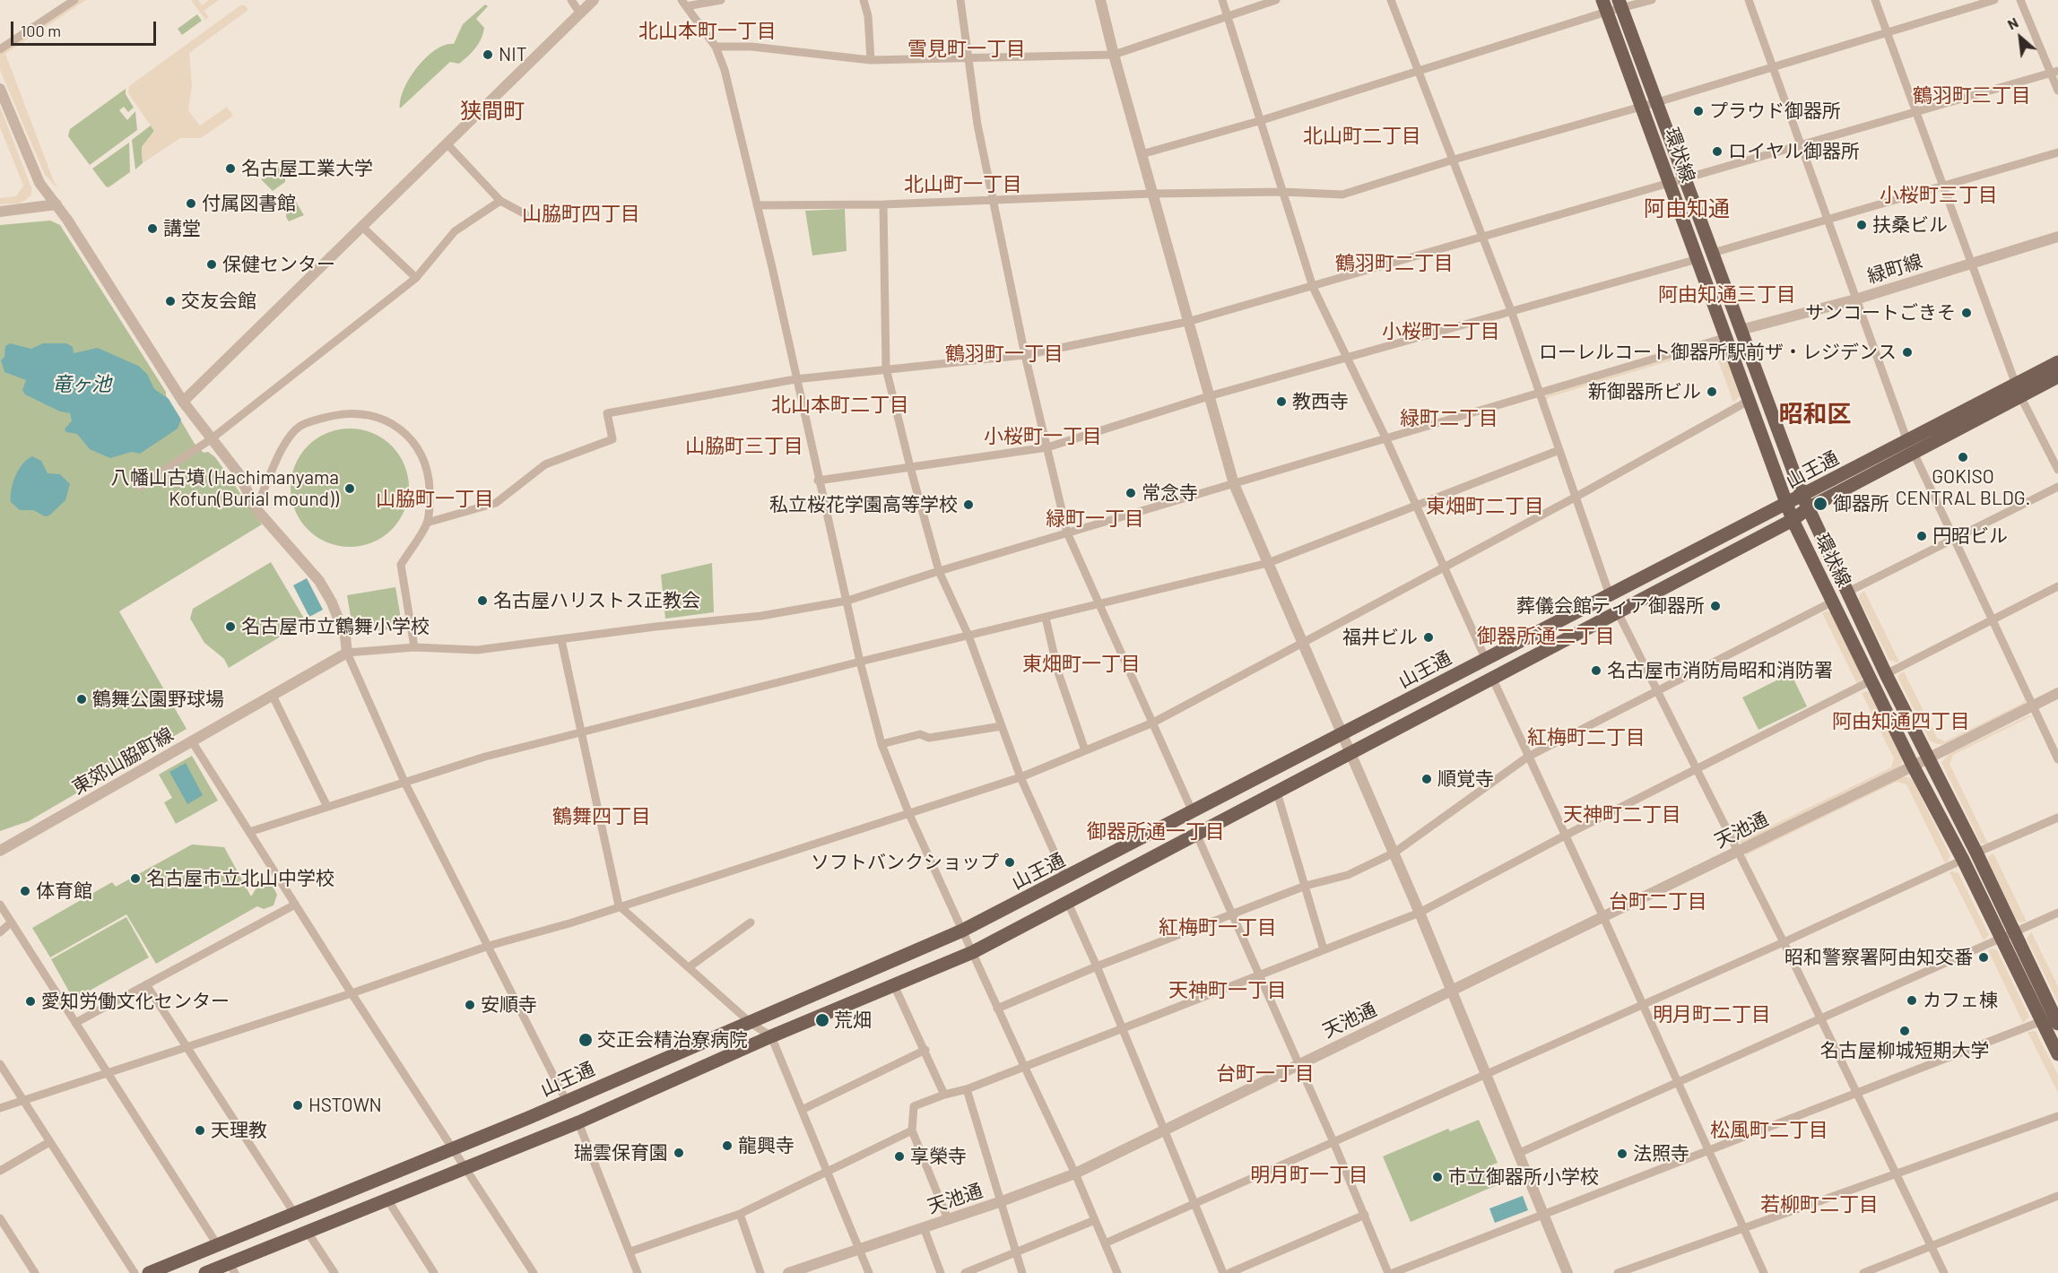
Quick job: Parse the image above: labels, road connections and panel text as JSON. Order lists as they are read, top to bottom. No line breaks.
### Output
{"streets":{"main road":["環状線","山王通"],"street":["緑町線","東郊山脇町線","天池通"]},"crossings":[["環状線","緑町線"],["環状線","山王通"],["環状線","天池通"]],"districts":["北山本町一丁目","雪見町一丁目","鶴羽町三丁目","狭間町","北山町二丁目","北山町一丁目","小桜町三丁目","阿由知通","山脇町四丁目","鶴羽町二丁目","阿由知通三丁目","小桜町二丁目","鶴羽町一丁目","北山本町二丁目","昭和区","緑町二丁目","小桜町一丁目","山脇町三丁目","山脇町一丁目","東畑町二丁目","緑町一丁目","御器所通二丁目","東畑町一丁目","阿由知通四丁目","紅梅町二丁目","天神町二丁目","鶴舞四丁目","御器所通一丁目","台町二丁目","紅梅町一丁目","天神町一丁目","明月町二丁目","台町一丁目","松風町二丁目","明月町一丁目","若柳町二丁目"],"water":["竜ヶ池"],"places":["NIT","プラウド御器所","ロイヤル御器所","名古屋工業大学","付属図書館","扶桑ビル","講堂","保健センター","交友会館","サンコートごきそ","ローレルコート御器所駅前ザ・レジデンス","新御器所ビル","教西寺","GOKISO CENTRAL BLDG.","八幡山古墳 (Hachimanyama Kofun(Burial mound))","常念寺","御器所","私立桜花学園高等学校","円昭ビル","名古屋ハリストス正教会","葬儀会館ティア御器所","名古屋市立鶴舞小学校","福井ビル","名古屋市消防局昭和消防署","鶴舞公園野球場","順覚寺","ソフトバンクショップ","名古屋市立北山中学校","体育館","昭和警察署阿由知交番","カフェ棟","愛知労働文化センター","安順寺","荒畑","名古屋柳城短期大学","交正会精治寮病院","HSTOWN","天理教","龍興寺","瑞雲保育園","法照寺","享榮寺","市立御器所小学校"],"scale_bar":"100 m","north":"top left"}
